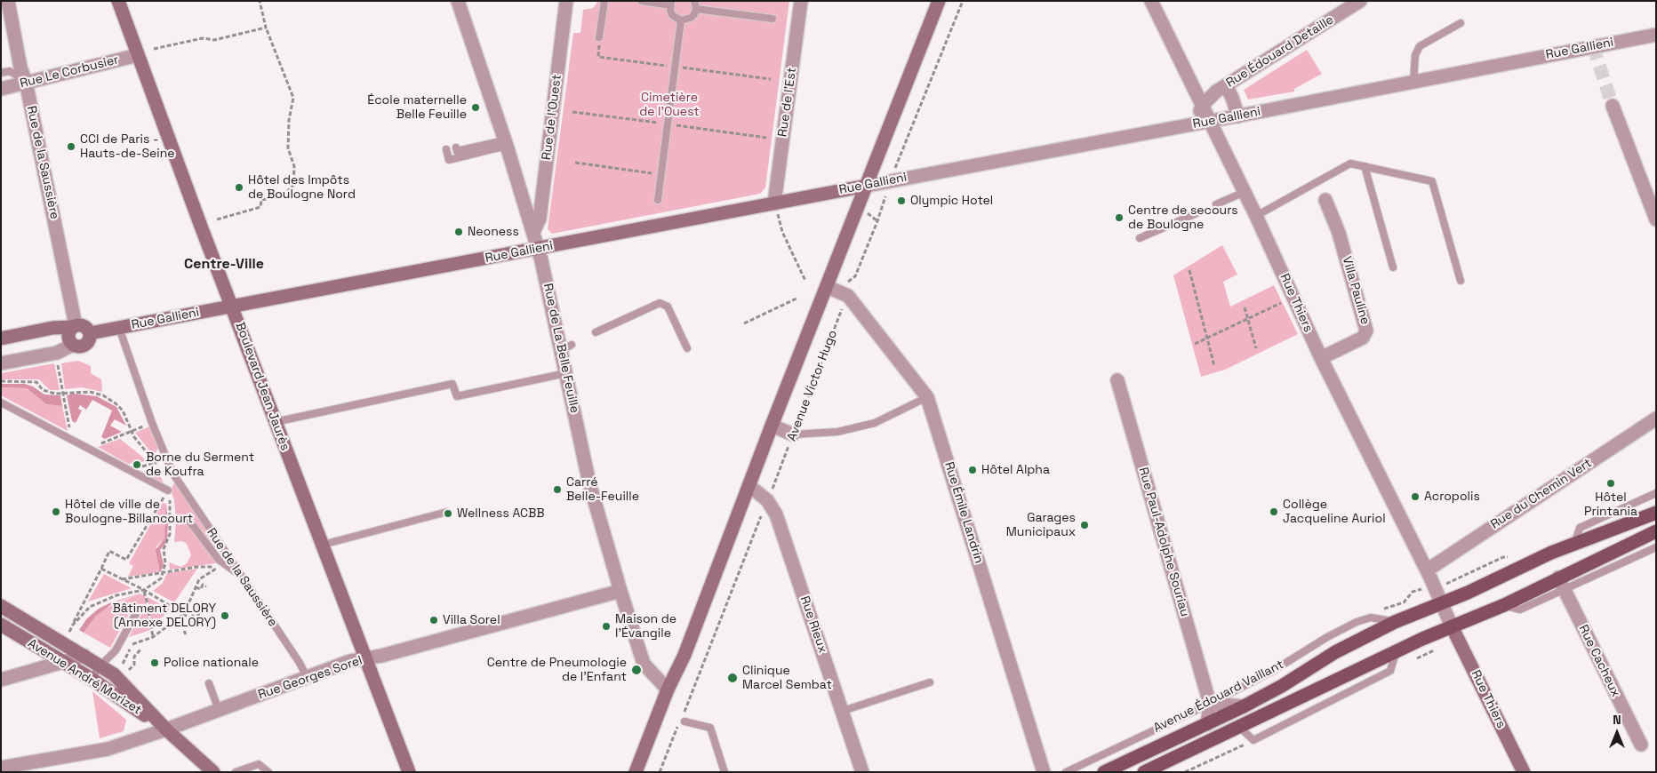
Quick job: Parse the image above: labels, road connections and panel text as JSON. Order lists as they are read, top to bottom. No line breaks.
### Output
{"streets":{"main road":["Avenue Édouard Vaillant"],"street":["Rue Gallieni","Rue Édouard Detaille","Rue Le Corbusier","Rue de l'Est","Rue de l'Ouest","Rue de la Saussière","Villa Pauline","Rue Thiers","Rue de La Belle Feuille","Avenue Victor Hugo","Boulevard Jean Jaurès","Rue du Chemin Vert","Rue Émile Landrin","Rue Paul-Adolphe Souriau","Rue Rieux","Rue Cacheux","Avenue André Morizet","Rue Georges Sorel"]},"crossings":[["Rue Gallieni","Rue de l'Est"],["Rue Gallieni","Rue de la Saussière"],["Rue Gallieni","Rue Thiers"],["Rue Gallieni","Rue de La Belle Feuille"],["Rue Gallieni","Avenue Victor Hugo"],["Rue Gallieni","Boulevard Jean Jaurès"],["Rue Édouard Detaille","Rue Thiers"],["Rue Le Corbusier","Rue de la Saussière"],["Rue Le Corbusier","Boulevard Jean Jaurès"],["Rue de l'Ouest","Rue de La Belle Feuille"],["Rue de la Saussière","Rue Georges Sorel"],["Villa Pauline","Rue Thiers"],["Rue Thiers","Rue du Chemin Vert"],["Rue Thiers","Avenue Édouard Vaillant"],["Rue de La Belle Feuille","Avenue Victor Hugo"],["Rue de La Belle Feuille","Rue Georges Sorel"],["Avenue Victor Hugo","Rue Émile Landrin"],["Avenue Victor Hugo","Rue Rieux"],["Boulevard Jean Jaurès","Rue Georges Sorel"],["Rue Paul-Adolphe Souriau","Avenue Édouard Vaillant"],["Avenue André Morizet","Rue Georges Sorel"]],"districts":["Centre-Ville"],"parks":["Cimetière de l'Ouest"],"places":["École maternelle Belle Feuille","CCI de Paris - Hauts-de-Seine","Hôtel des Impôts de Boulogne Nord","Olympic Hotel","Centre de secours de Boulogne","Neoness","Borne du Serment de Koufra","Hôtel Alpha","Hôtel Printania","Carré Belle-Feuille","Acropolis","Hôtel de ville de Boulogne-Billancourt","Collège Jacqueline Auriol","Wellness ACBB","Garages Municipaux","Bâtiment DELORY (Annexe DELORY)","Villa Sorel","Maison de l'Évangile","Police nationale","Centre de Pneumologie de l'Enfant","Clinique Marcel Sembat"],"north":"top"}
